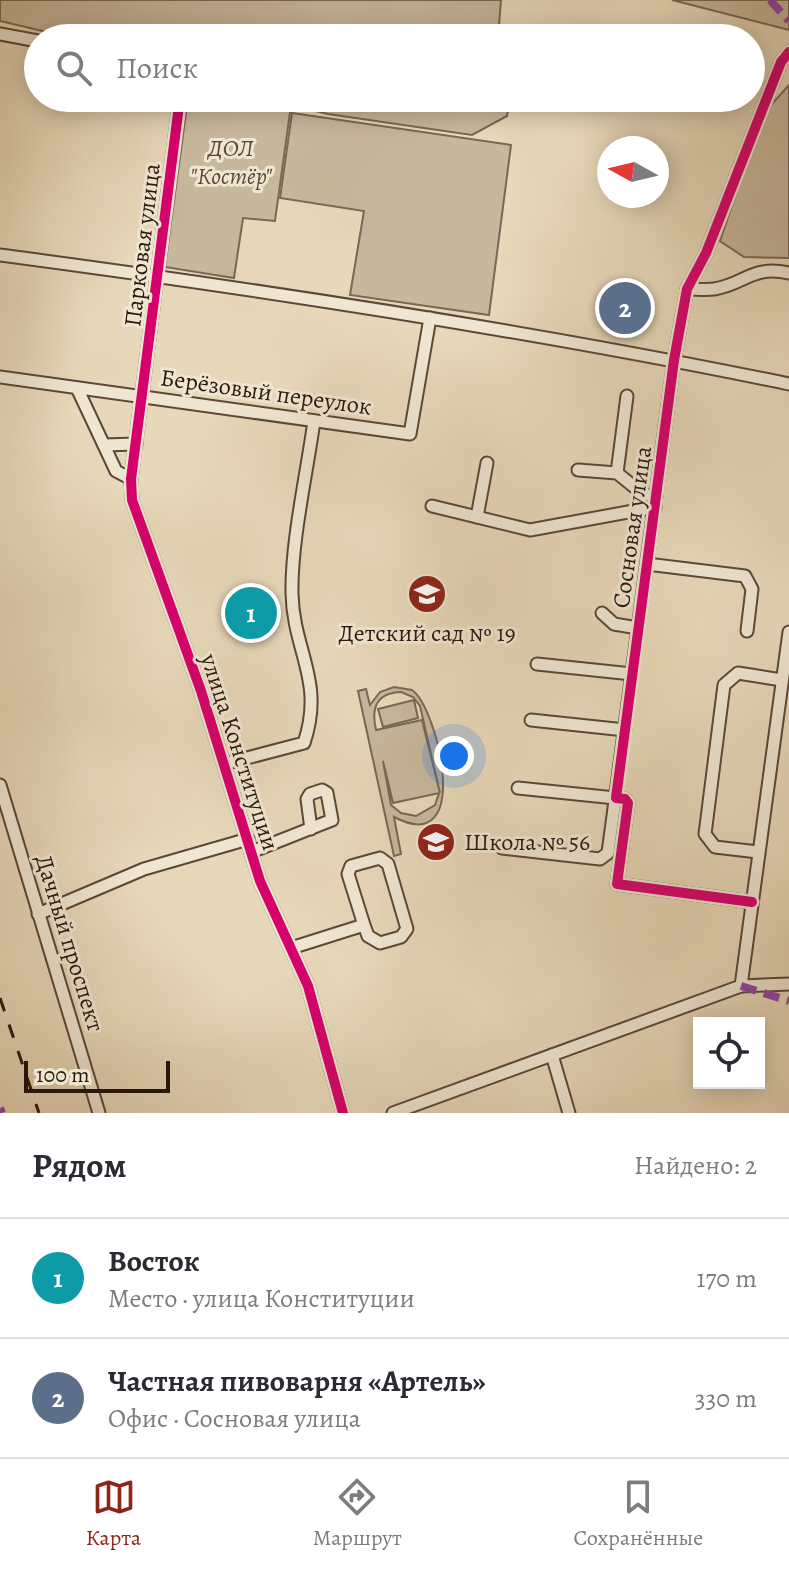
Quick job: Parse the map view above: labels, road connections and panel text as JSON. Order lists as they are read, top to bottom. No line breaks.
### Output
{"streets":{"street":["Парковая улица","Берёзовый переулок","Сосновая улица","улица Конституции","Дачный проспект"]},"crossings":[["Парковая улица","Берёзовый переулок"],["Парковая улица","улица Конституции"],["Берёзовый переулок","улица Конституции"]],"parks":["ДОЛ \"Костёр\""],"places":{"school or university":["Детский сад № 19","Школа № 56"]},"scale_bar":"100 m","north":"left","page":{"search":"Поиск","pins":["2","1"],"scale":"100 m","heading":["Рядом","Найдено: 2"],"list":[{"mark":"1","name":"Восток","note":"Место · улица Конституции","value":"170 m"},{"mark":"2","name":"Частная пивоварня «Артель»","note":"Офис · Сосновая улица","value":"330 m"}],"nav":["Карта","Маршрут","Сохранённые"]}}
